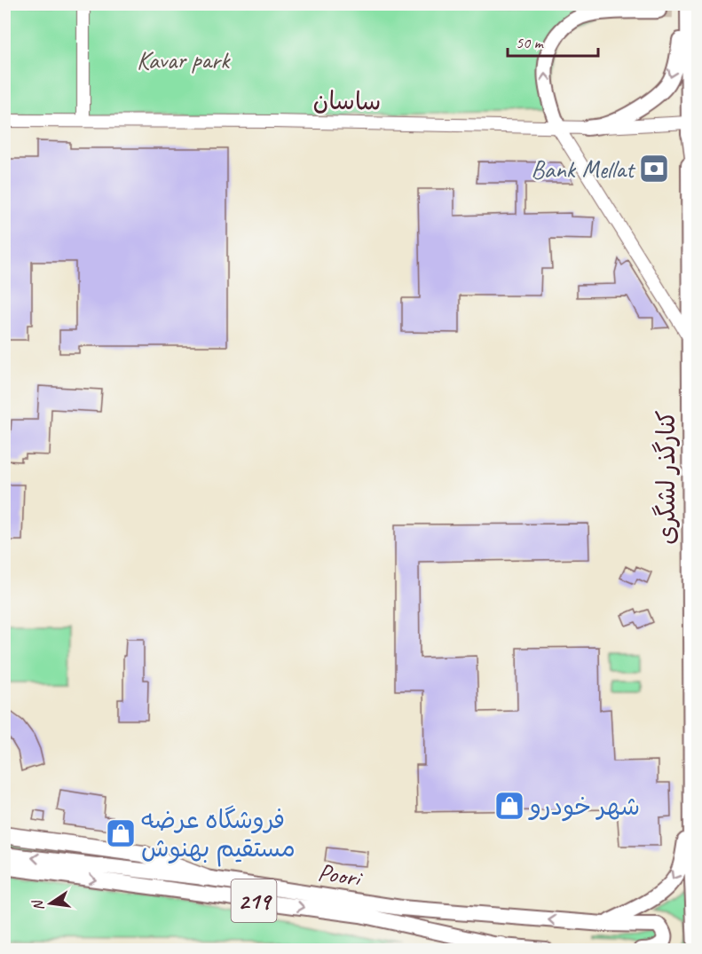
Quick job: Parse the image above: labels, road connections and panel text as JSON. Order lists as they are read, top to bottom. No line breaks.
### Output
{"streets":{"main road":["کنارگذر لشگری","Poori","219"],"street":["ساسان"]},"crossings":[["ساسان","کنارگذر لشگری"]],"parks":["Kavar park"],"places":{"bank":["Bank Mellat"],"shop":["شهر خودرو","فروشگاه عرضه مستقیم بهنوش"]},"scale_bar":"50 m","north":"left"}
